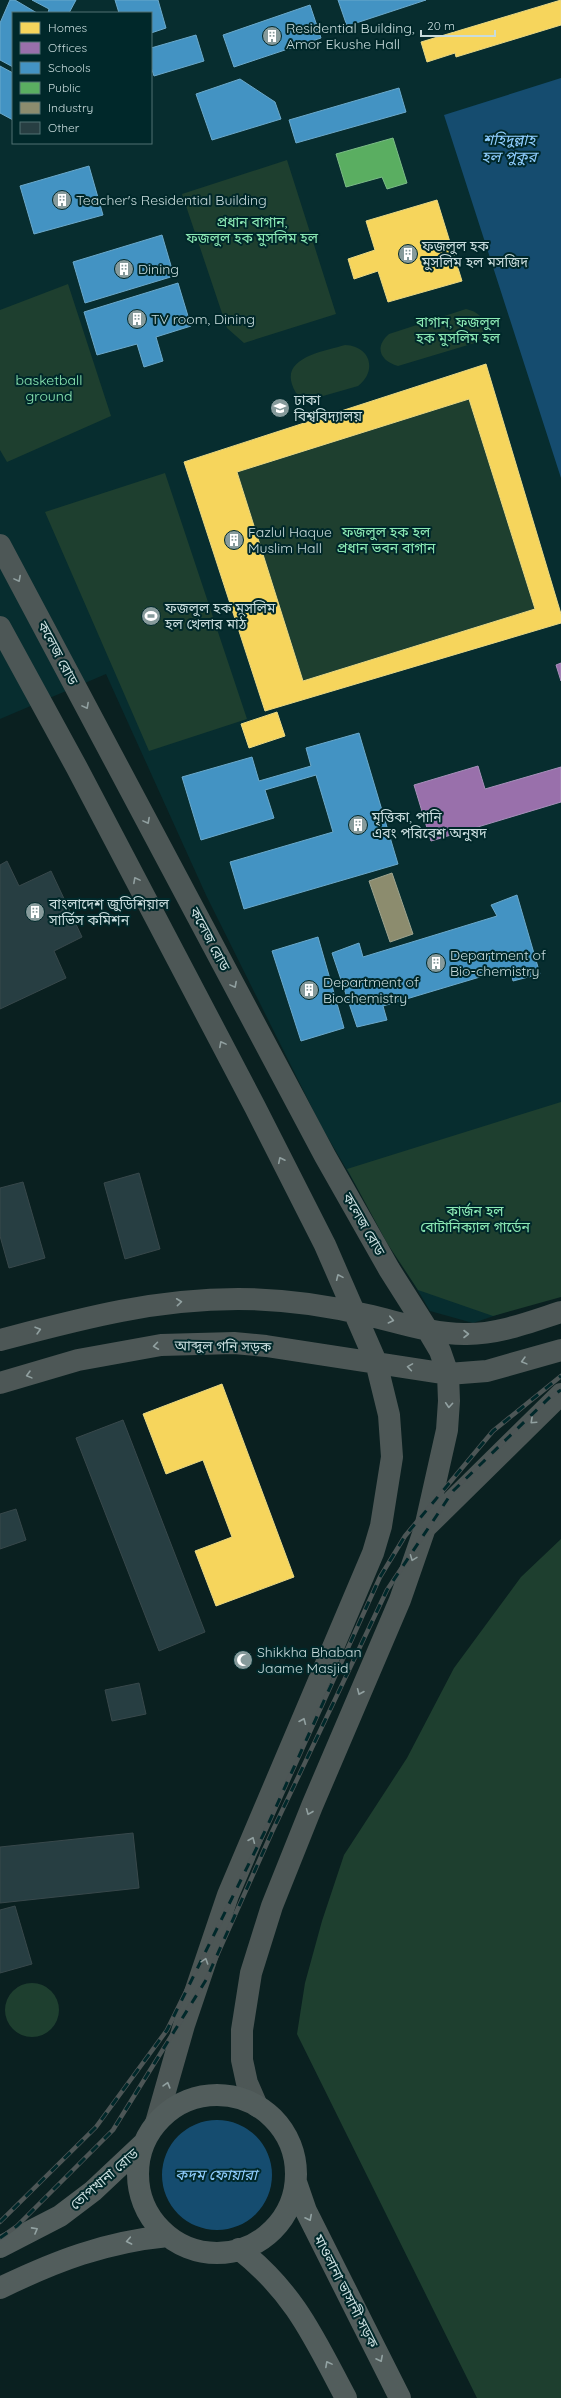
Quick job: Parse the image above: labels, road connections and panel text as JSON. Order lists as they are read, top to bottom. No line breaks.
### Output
{"streets":{"highway":["তোপখানা রোড","মাওলানা ভাসানী সড়ক"],"main road":["কলেজ রোড","আব্দুল গনি সড়ক"]},"crossings":[["কলেজ রোড","আব্দুল গনি সড়ক"]],"water":["শহিদুল্লাহ হল পুকুর","কদম ফোয়ারা"],"parks":["প্রধান বাগান, ফজলুল হক মুসলিম হল","বাগান, ফজলুল হক মুসলিম হল","basketball ground","ফজলুল হক হল প্রধান ভবন বাগান","কার্জন হল বোটানিক্যাল গার্ডেন"],"places":{"building":["Residential Building, Amor Ekushe Hall","Teacher's Residential Building","ফজলুল হক মুসলিম হল মসজিদ","Dining","TV room, Dining","Fazlul Haque Muslim Hall","মৃত্তিকা, পানি এবং পরিবেশ অনুষদ","বাংলাদেশ জুডিশিয়াল সার্ভিস কমিশন","Department of Bio-chemistry","Department of Biochemistry"],"school or university":["ঢাকা বিশ্ববিদ্যালয়"],"sports":["ফজলুল হক মুসলিম হল খেলার মাঠ"],"mosque":["Shikkha Bhaban Jaame Masjid"]},"legend":["Homes","Offices","Schools","Public","Industry","Other"],"scale_bar":"20 m"}
